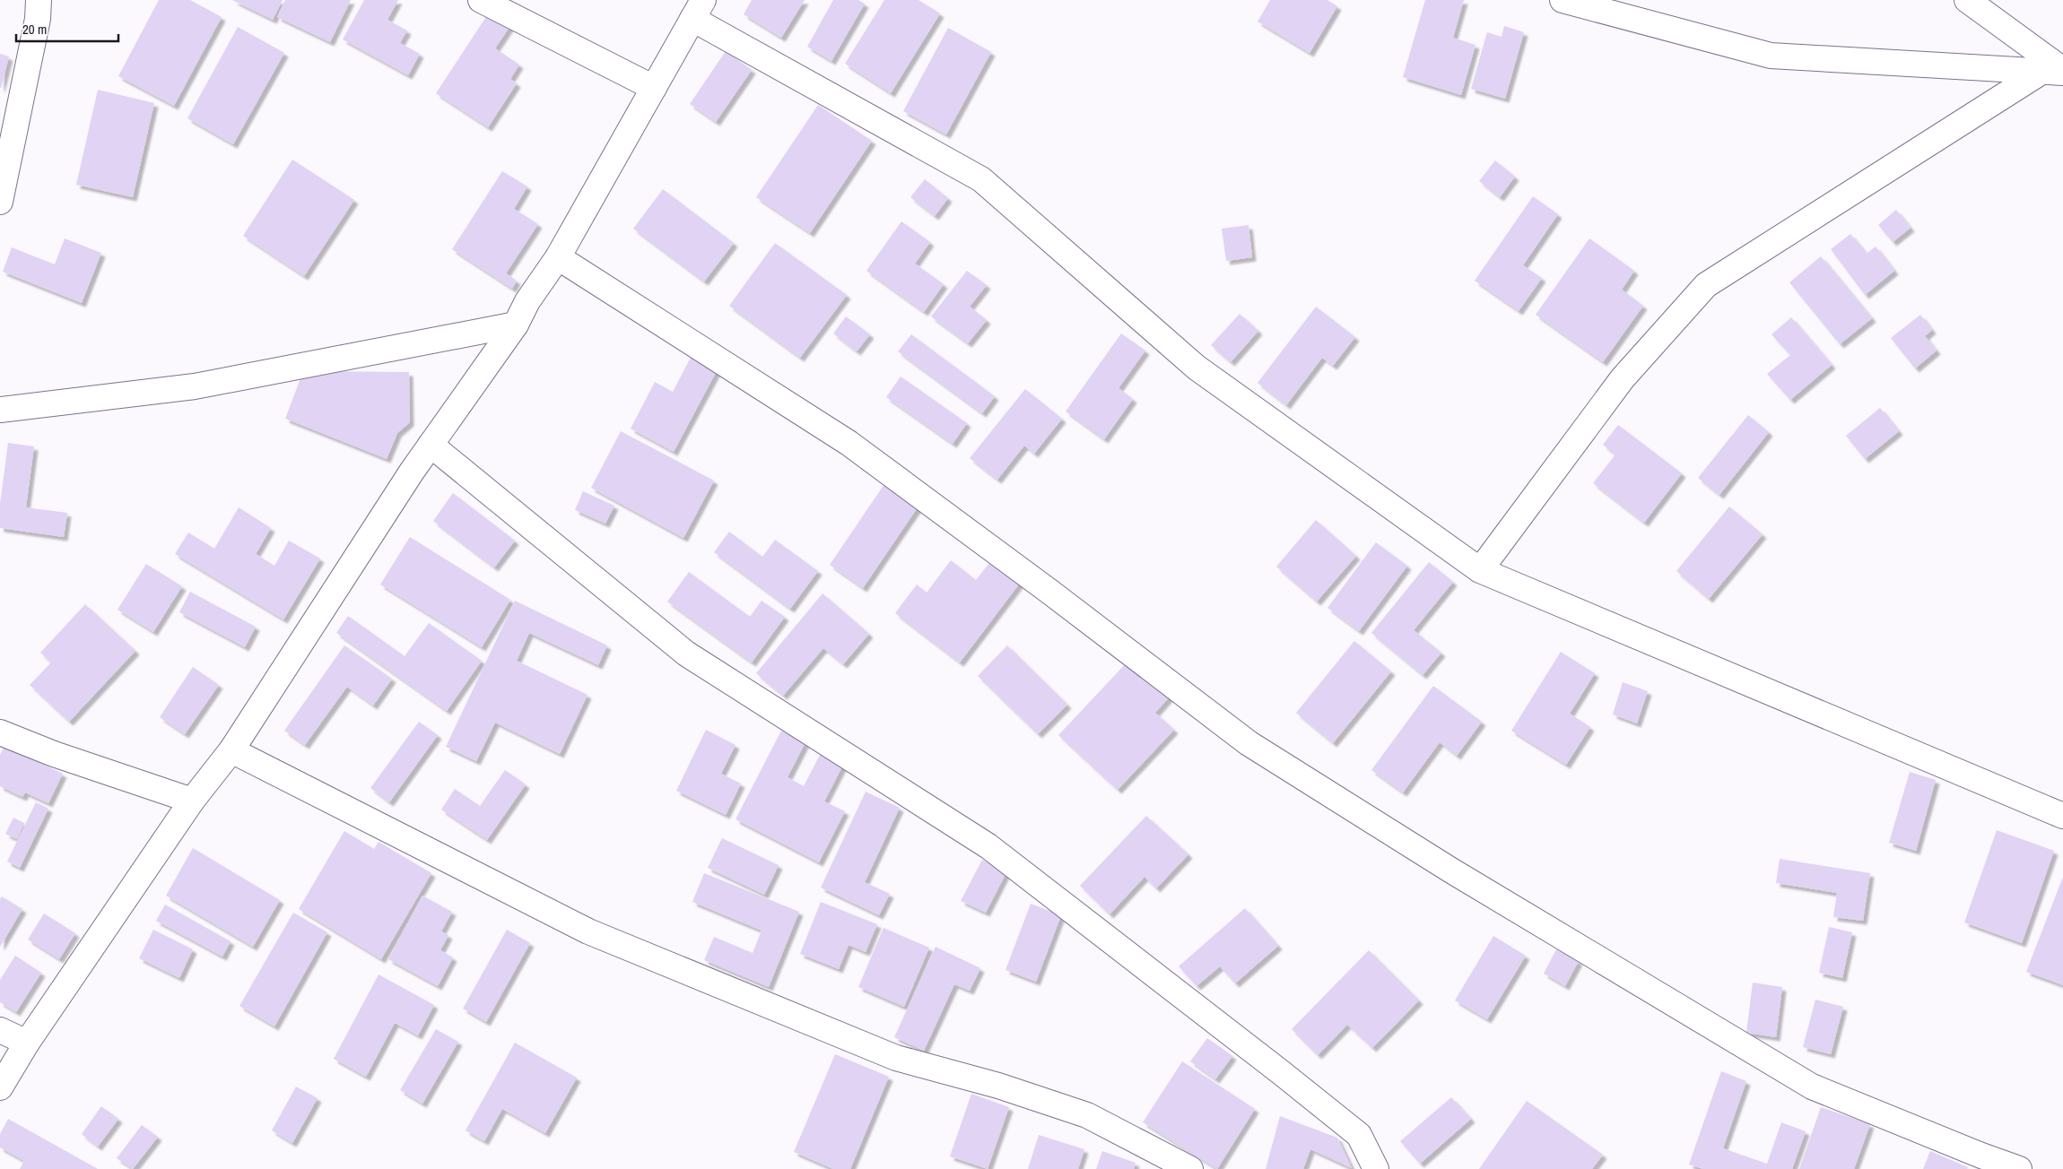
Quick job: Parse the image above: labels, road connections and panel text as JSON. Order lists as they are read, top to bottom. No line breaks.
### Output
{"scale_bar":"20 m"}
